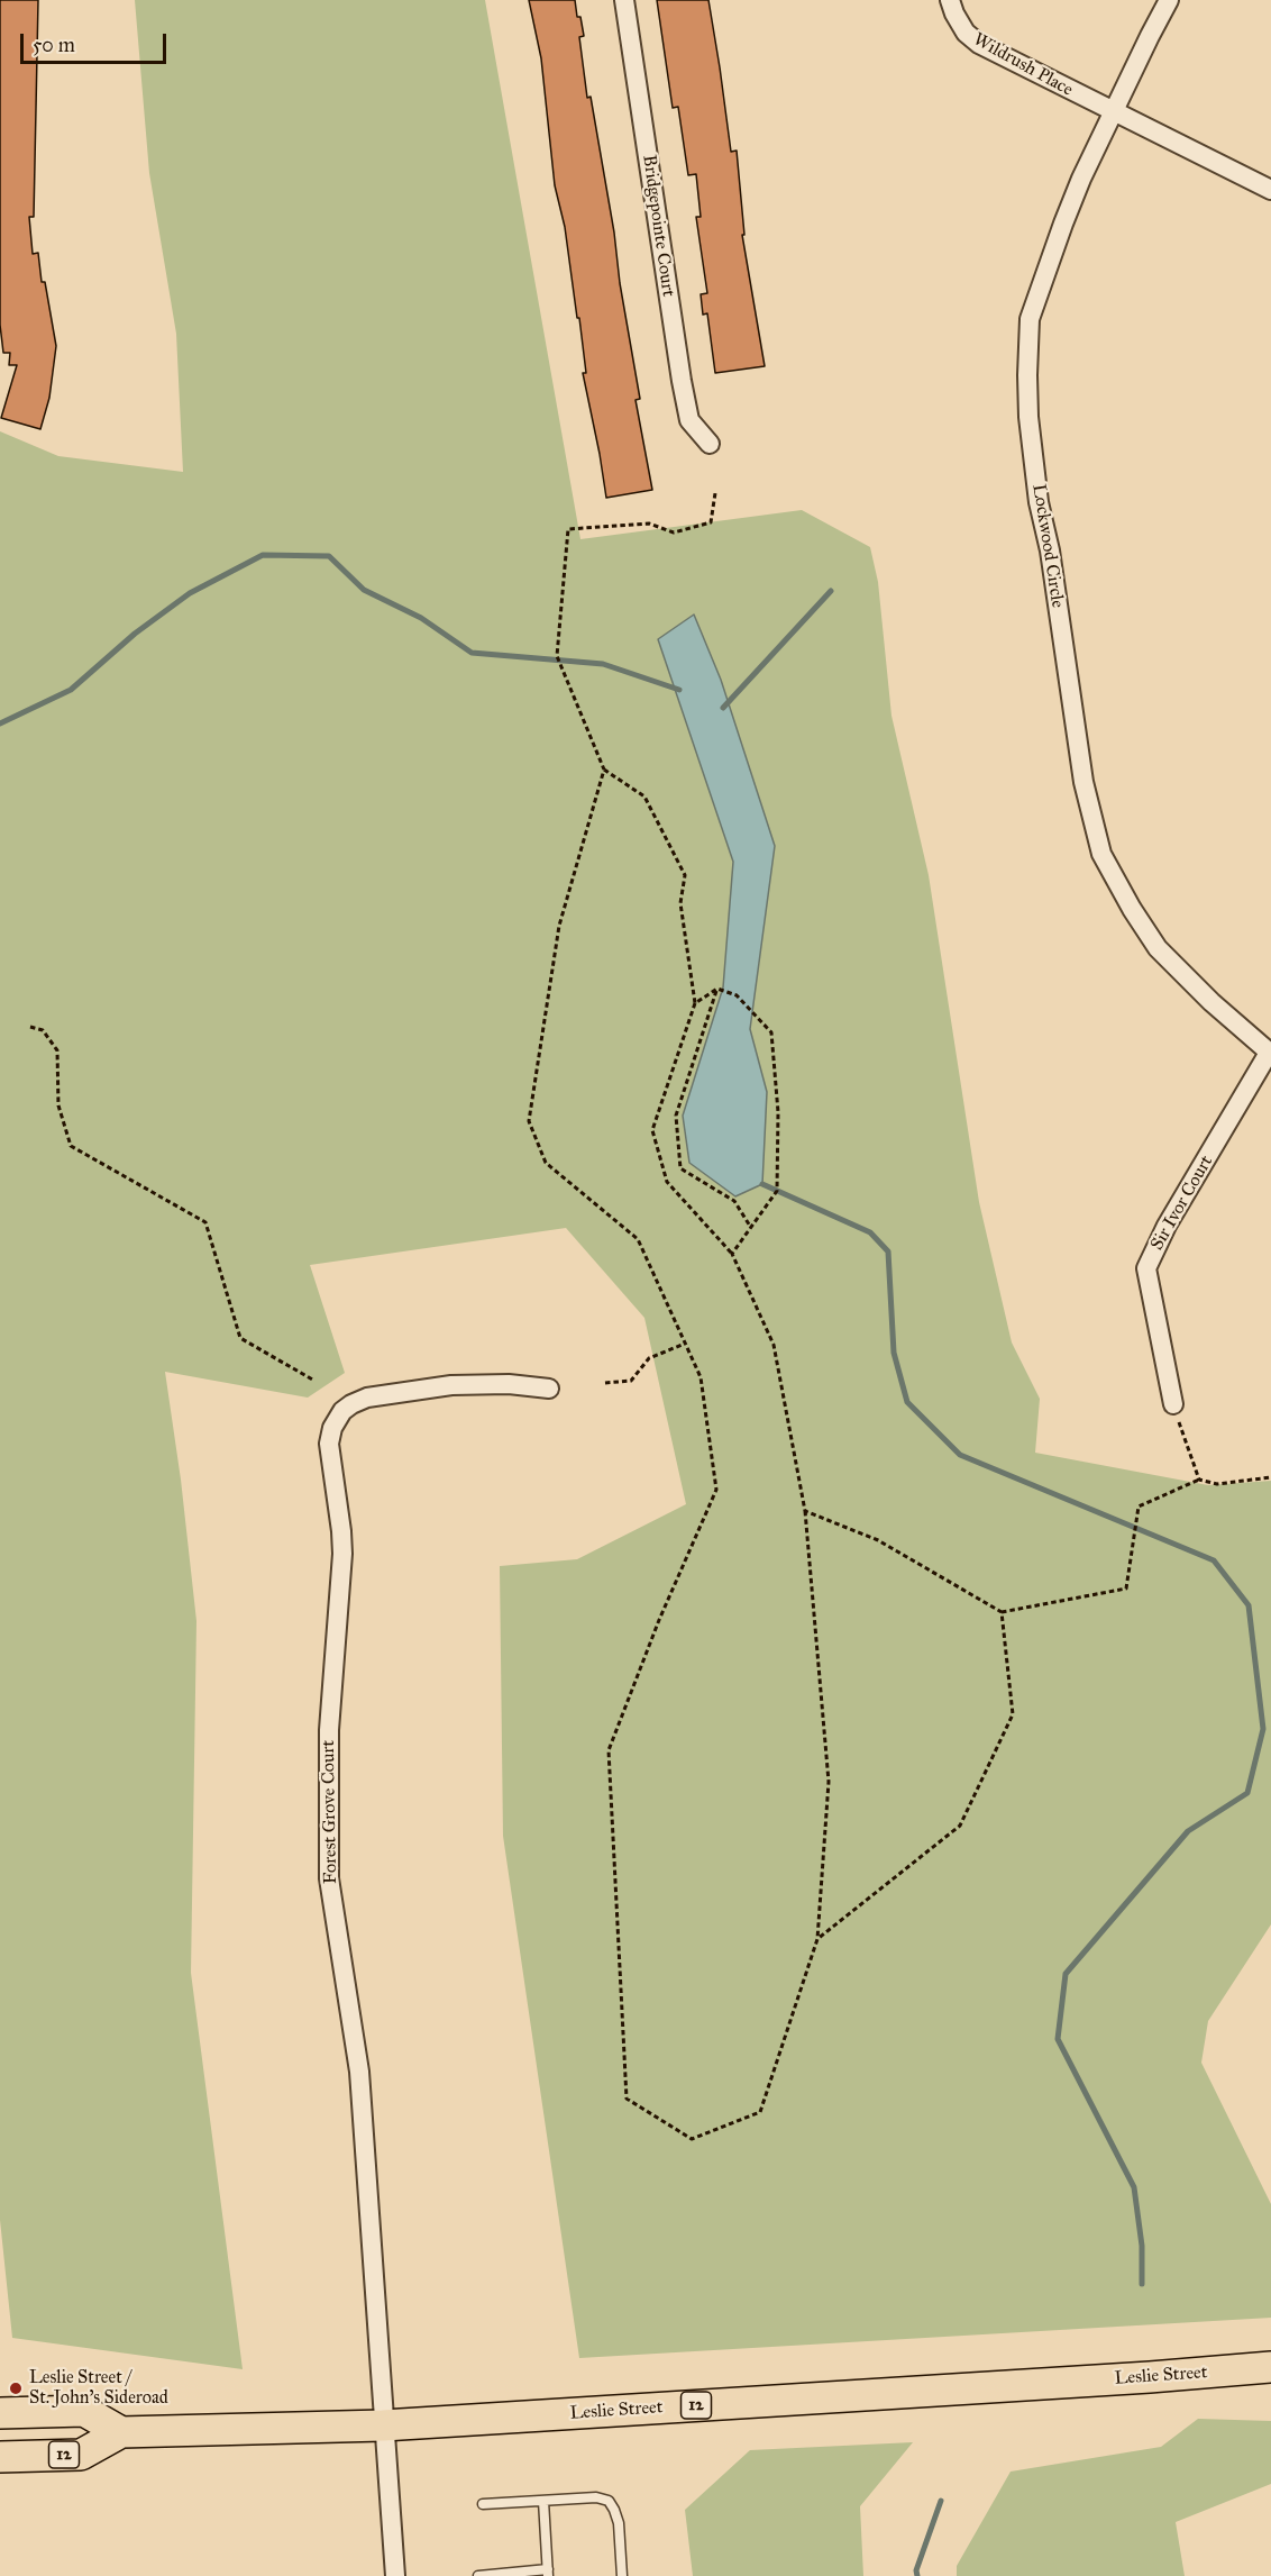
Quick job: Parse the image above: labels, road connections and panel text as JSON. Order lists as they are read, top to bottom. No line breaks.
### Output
{"streets":{"main road":["Leslie Street","12"],"street":["Wildrush Place","Bridgepointe Court","Lockwood Circle","Sir Ivor Court","Forest Grove Court"]},"crossings":[["Wildrush Place","Lockwood Circle"],["Lockwood Circle","Sir Ivor Court"],["Forest Grove Court","Leslie Street"]],"places":["Leslie Street / St. John's Sideroad"],"scale_bar":"50 m"}
